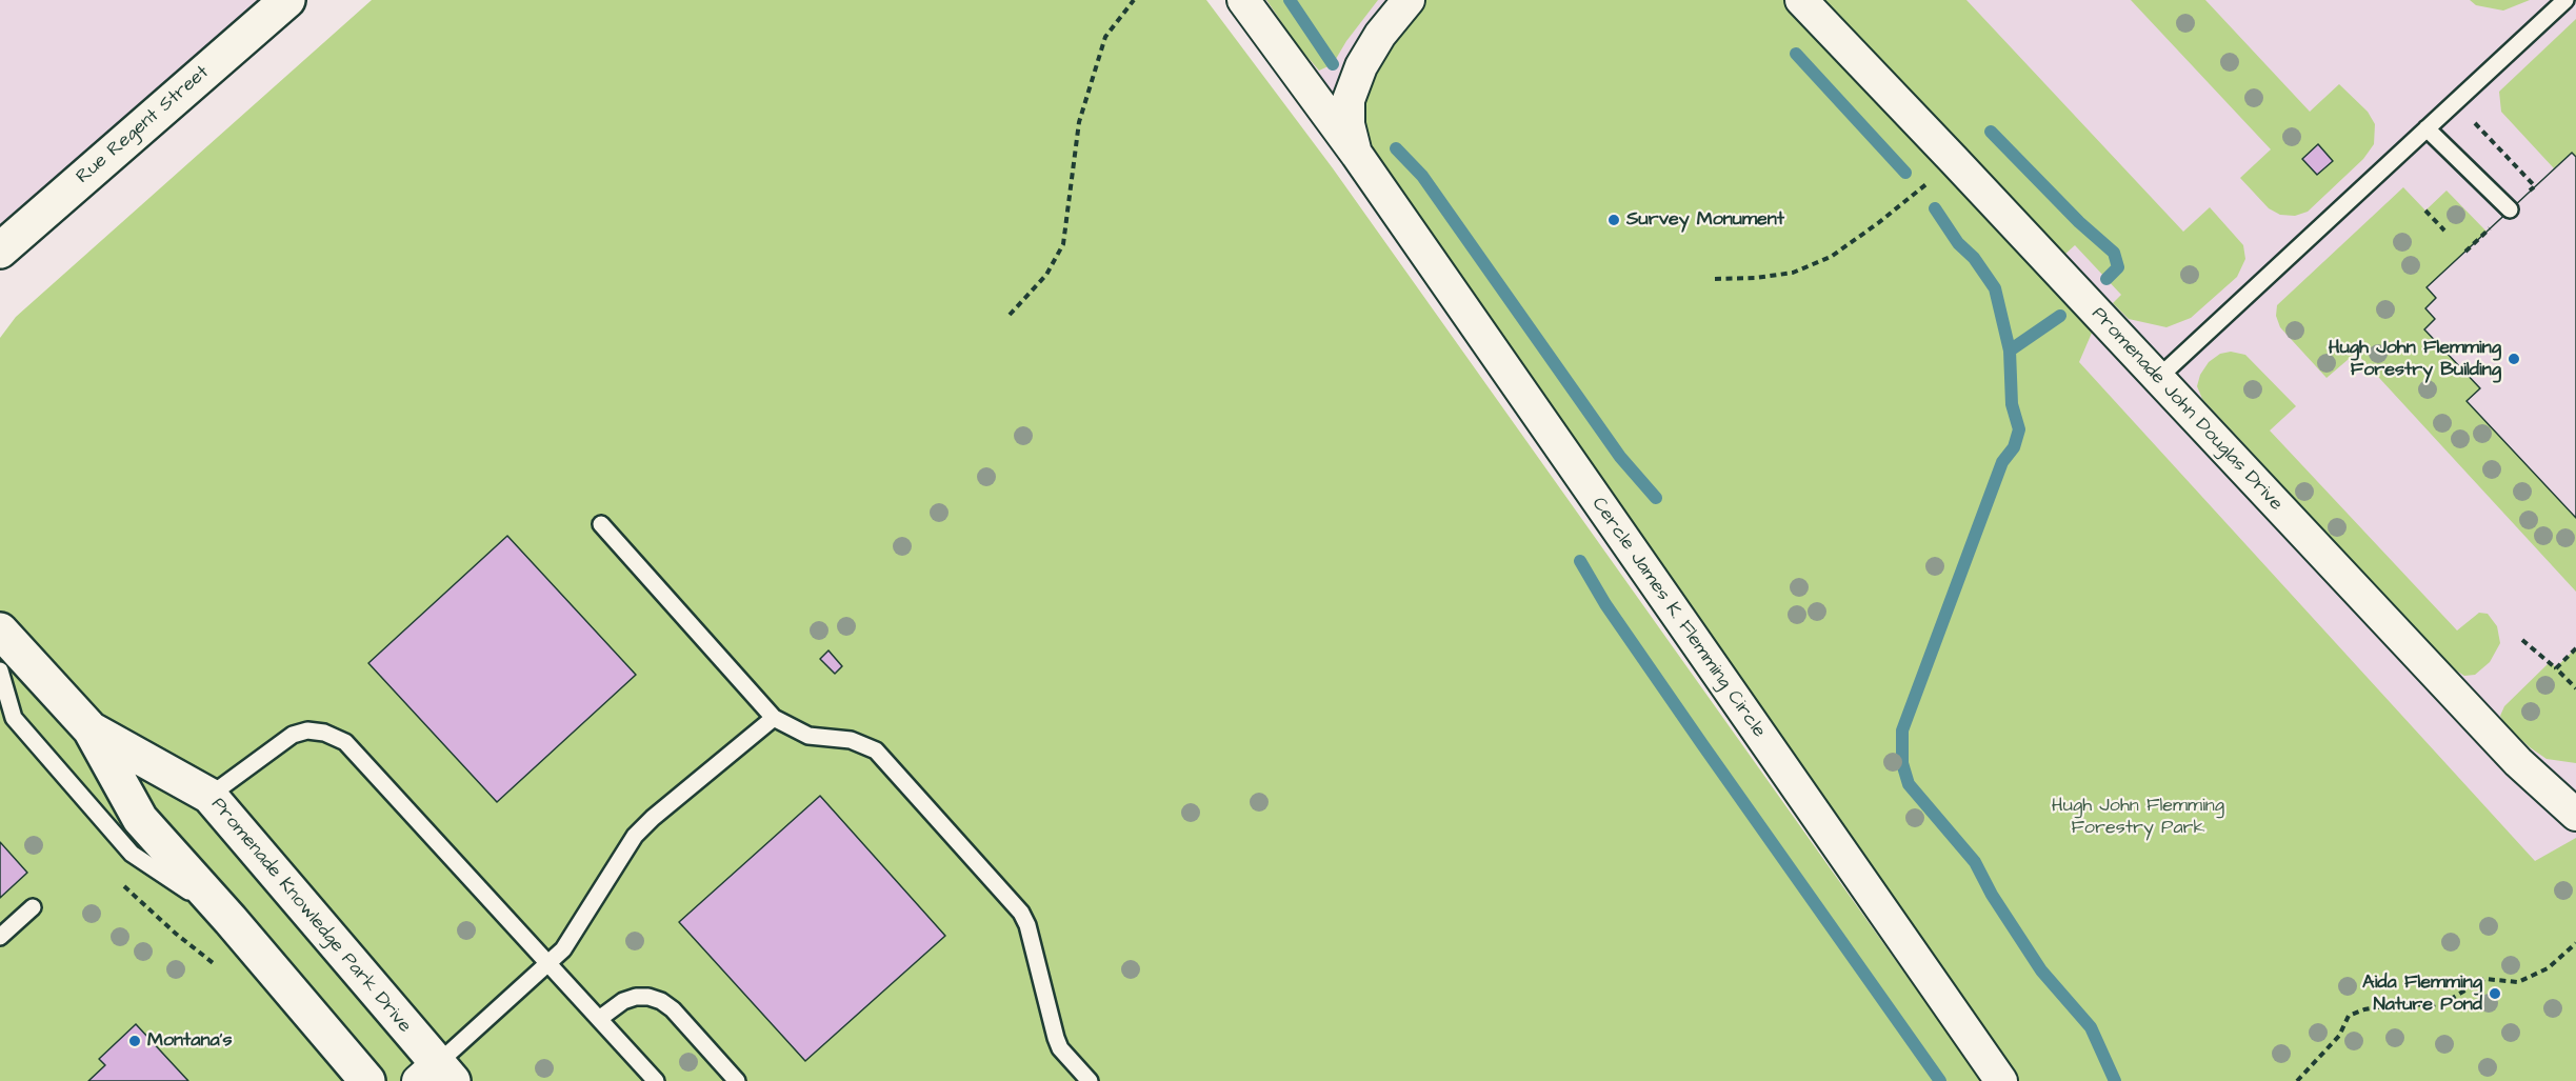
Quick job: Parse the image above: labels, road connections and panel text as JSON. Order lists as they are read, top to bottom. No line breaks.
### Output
{"streets":{"street":["Rue Regent Street","Promenade John Douglas Drive","Cercle James K. Flemming Circle","Promenade Knowledge Park Drive"]},"parks":["Hugh John Flemming Forestry Park"],"places":["Survey Monument","Hugh John Flemming Forestry Building","Aida Flemming Nature Pond","Montana's"]}
